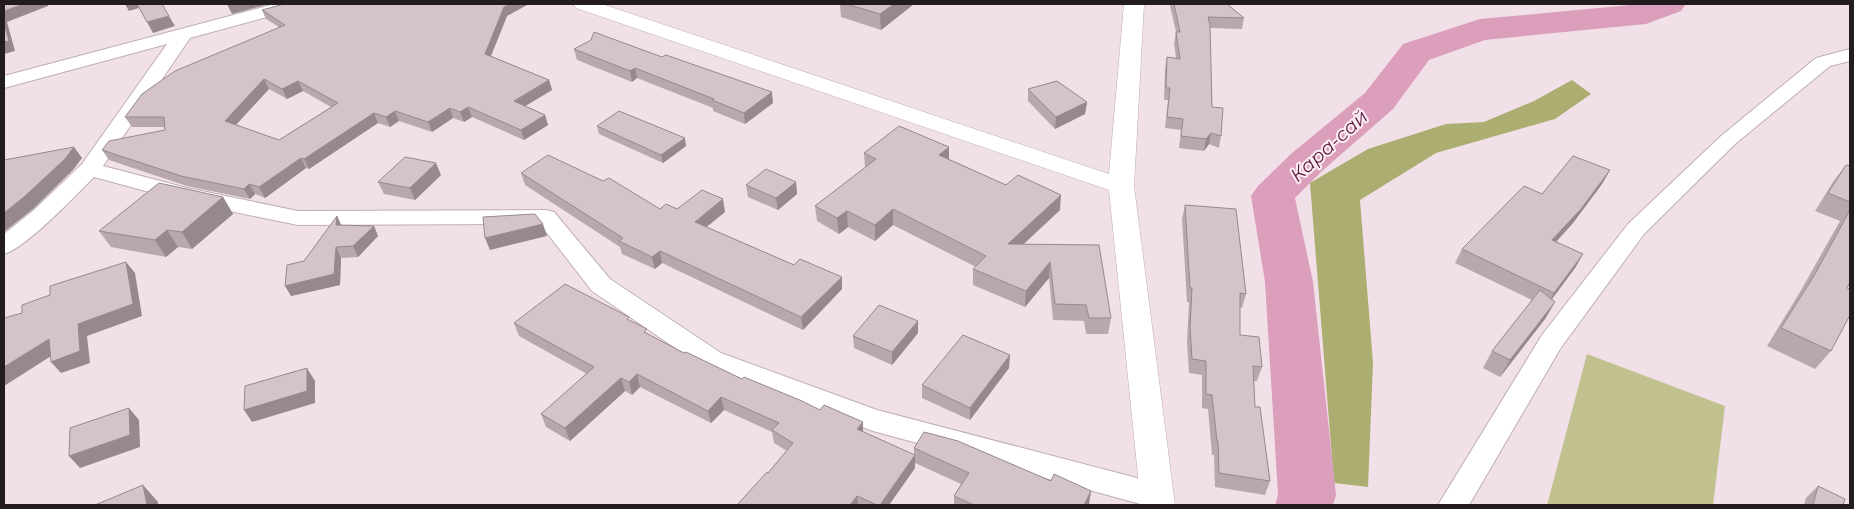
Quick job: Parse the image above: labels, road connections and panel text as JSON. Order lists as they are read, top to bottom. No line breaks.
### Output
{"water":["Кара-сай"]}
